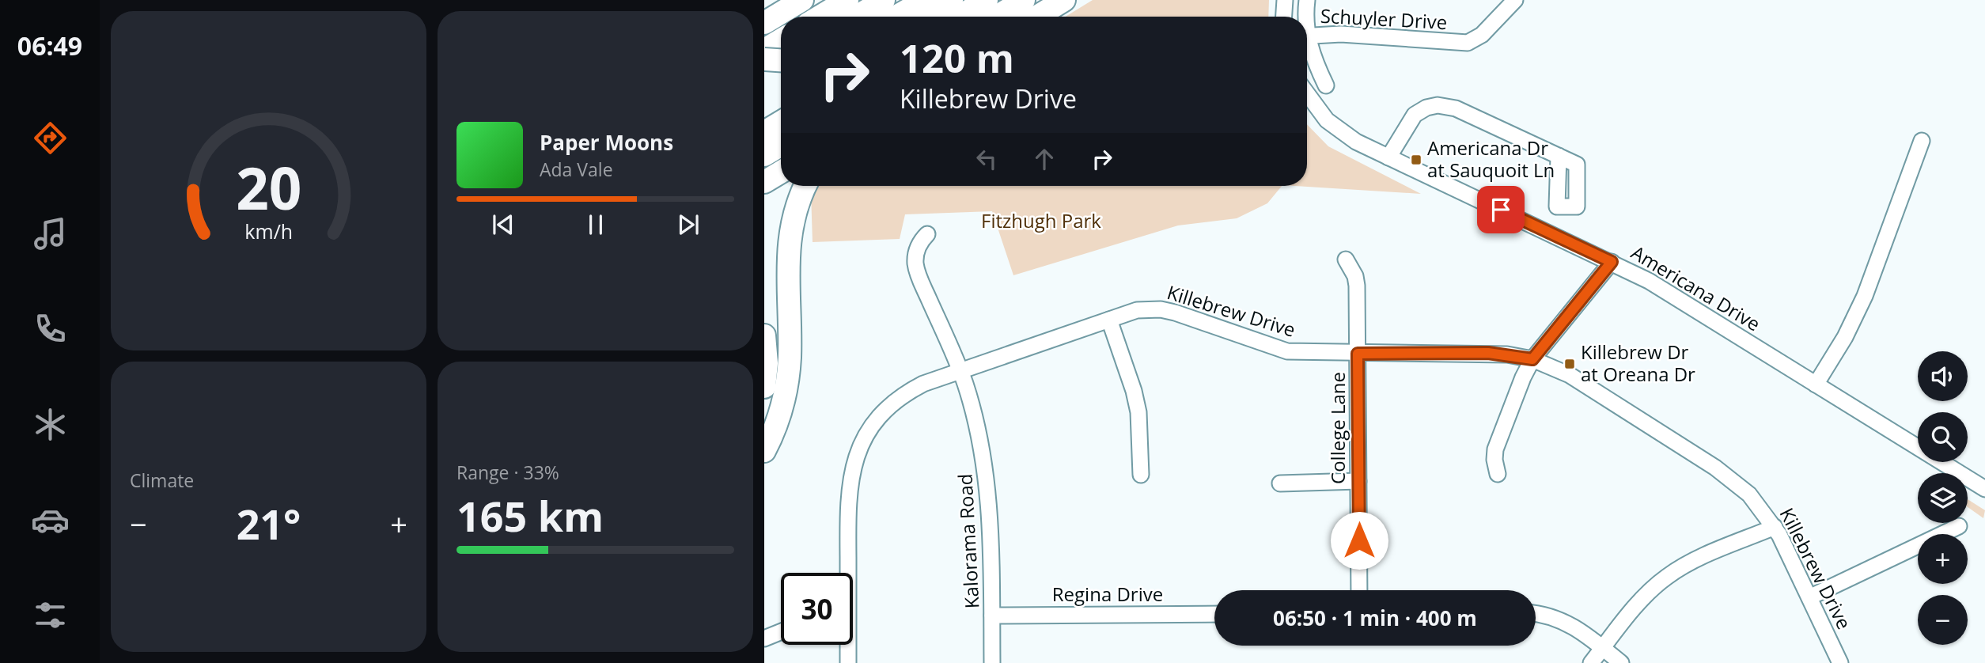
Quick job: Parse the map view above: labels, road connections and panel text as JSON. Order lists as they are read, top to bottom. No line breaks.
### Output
{"streets":{"street":["Schuyler Drive","Americana Drive","Killebrew Drive","College Lane","Kalorama Road","Regina Drive"]},"crossings":[["Killebrew Drive","College Lane"],["Killebrew Drive","Kalorama Road"],["Kalorama Road","Regina Drive"]],"parks":["Fitzhugh Park"],"places":{"transit":["Americana Dr at Sauquoit Ln","Killebrew Dr at Oreana Dr"]},"page":{"tabs":"06:49","turn":["120 m","Killebrew Drive"],"song":["Paper Moons","Ada Vale"],"map_buttons":["+","−"],"tile":["Climate",["Range · 33%","165 km"]],"heat":["−","21°","+"],"limit":"30","trip":"06:50 · 1 min · 400 m","gauge":["20","km/h"]}}
